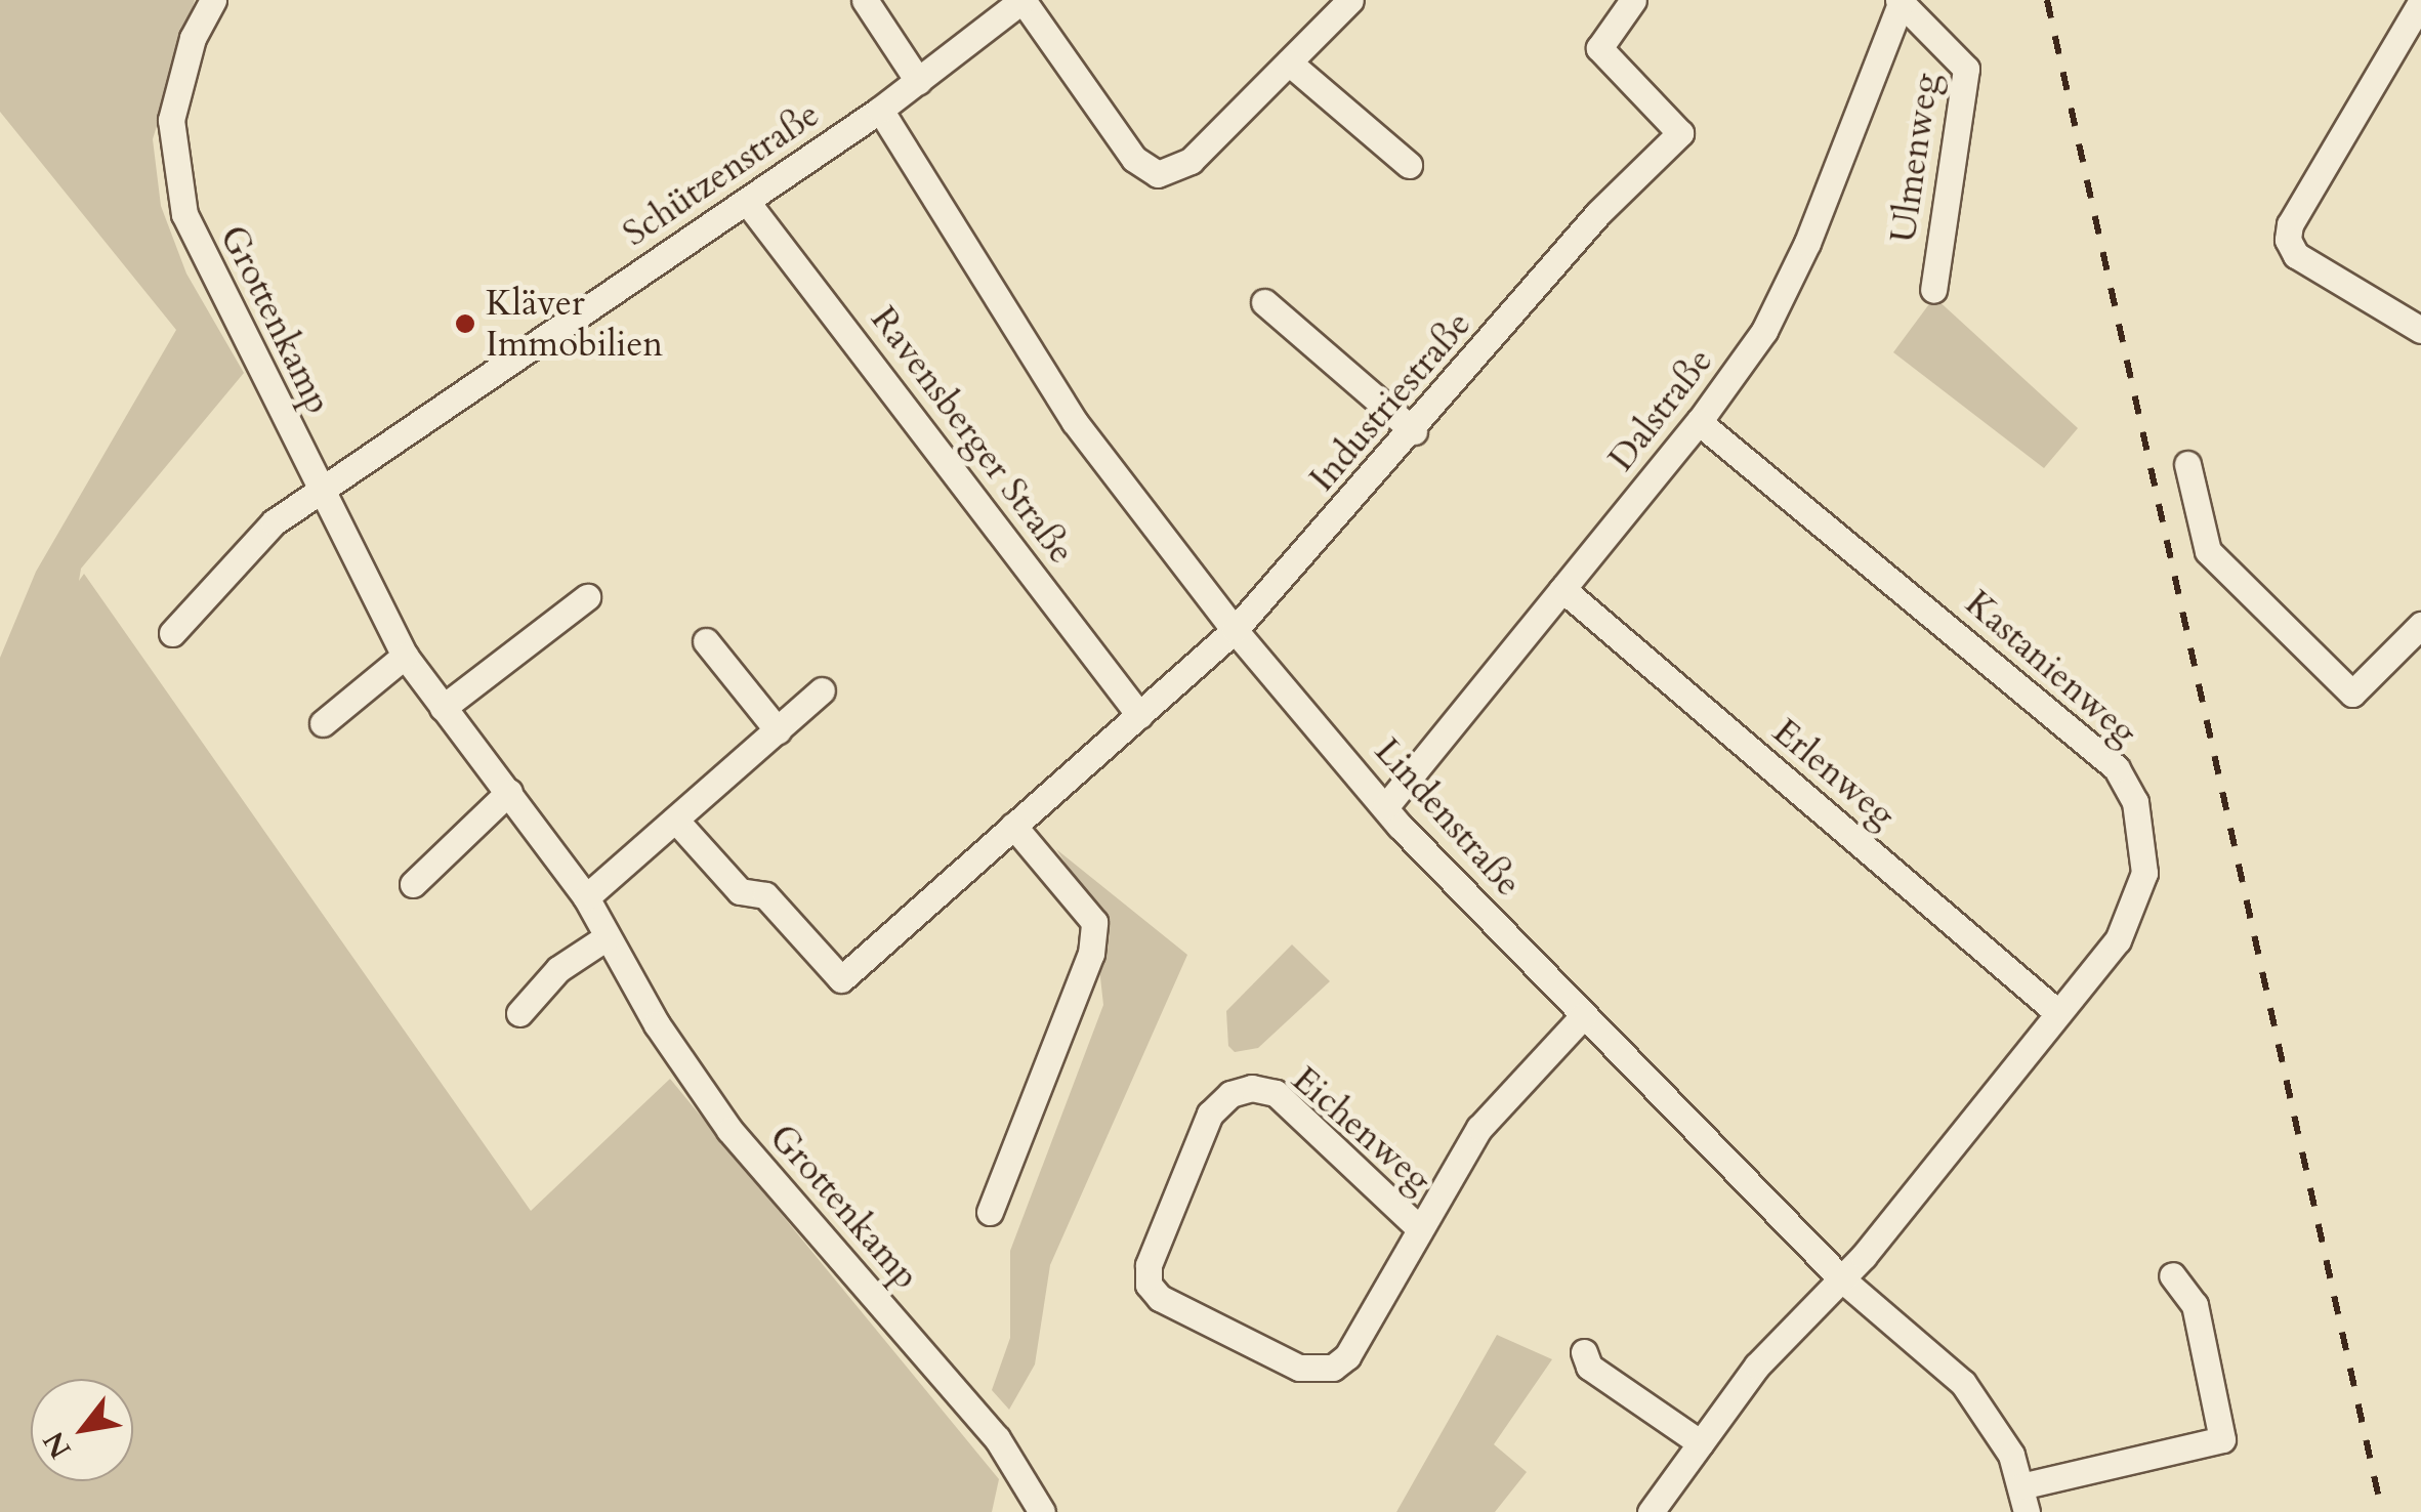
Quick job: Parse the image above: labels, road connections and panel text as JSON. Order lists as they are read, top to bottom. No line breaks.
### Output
{"streets":{"street":["Ulmenweg","Schützenstraße","Grottenkamp","Industriestraße","Dalstraße","Ravensberger Straße","Kastanienweg","Erlenweg","Lindenstraße","Eichenweg"]},"crossings":[["Ulmenweg","Dalstraße"],["Schützenstraße","Grottenkamp"],["Schützenstraße","Ravensberger Straße"],["Schützenstraße","Lindenstraße"],["Industriestraße","Ravensberger Straße"],["Industriestraße","Lindenstraße"],["Dalstraße","Kastanienweg"],["Dalstraße","Erlenweg"],["Dalstraße","Lindenstraße"],["Kastanienweg","Erlenweg"],["Kastanienweg","Lindenstraße"],["Lindenstraße","Eichenweg"]],"places":["Kläver Immobilien"],"north":"bottom left"}
